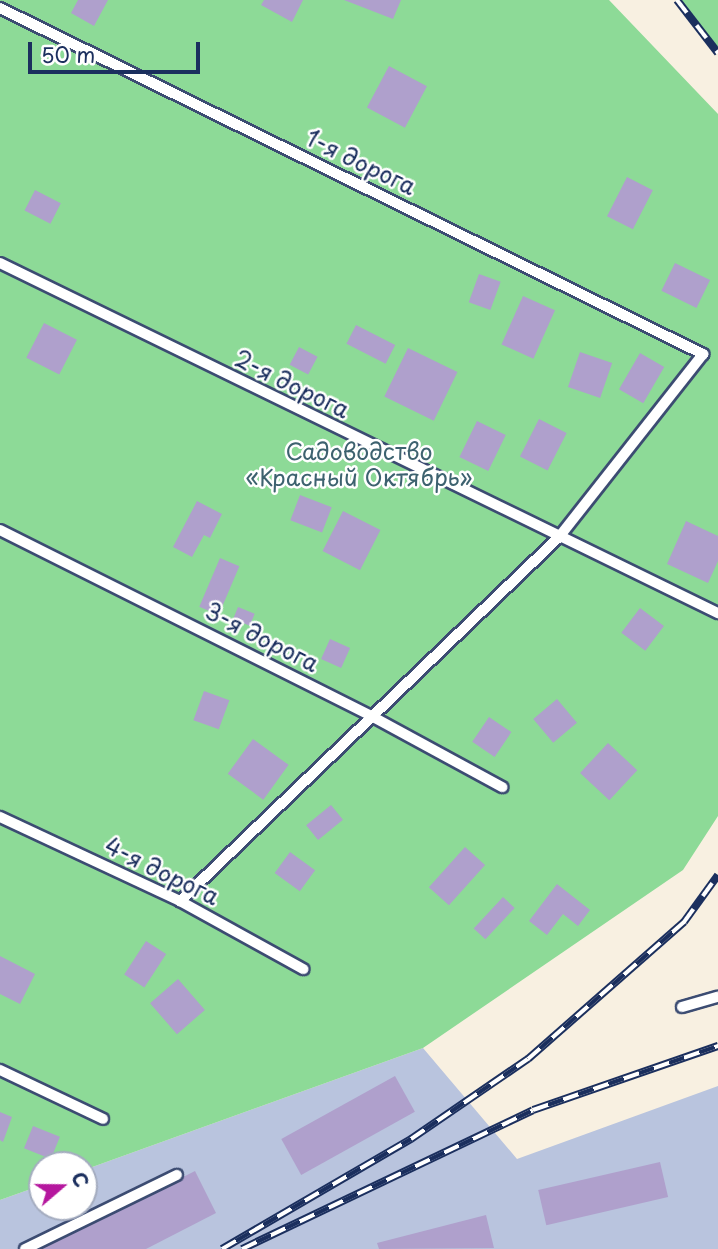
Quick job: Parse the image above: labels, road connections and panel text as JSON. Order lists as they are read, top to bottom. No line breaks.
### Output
{"streets":{"lane":["1-я дорога","2-я дорога","3-я дорога","4-я дорога"]},"crossings":[["1-я дорога","2-я дорога"]],"parks":["Садоводство «Красный Октябрь»"],"scale_bar":"50 m","north":"right"}
